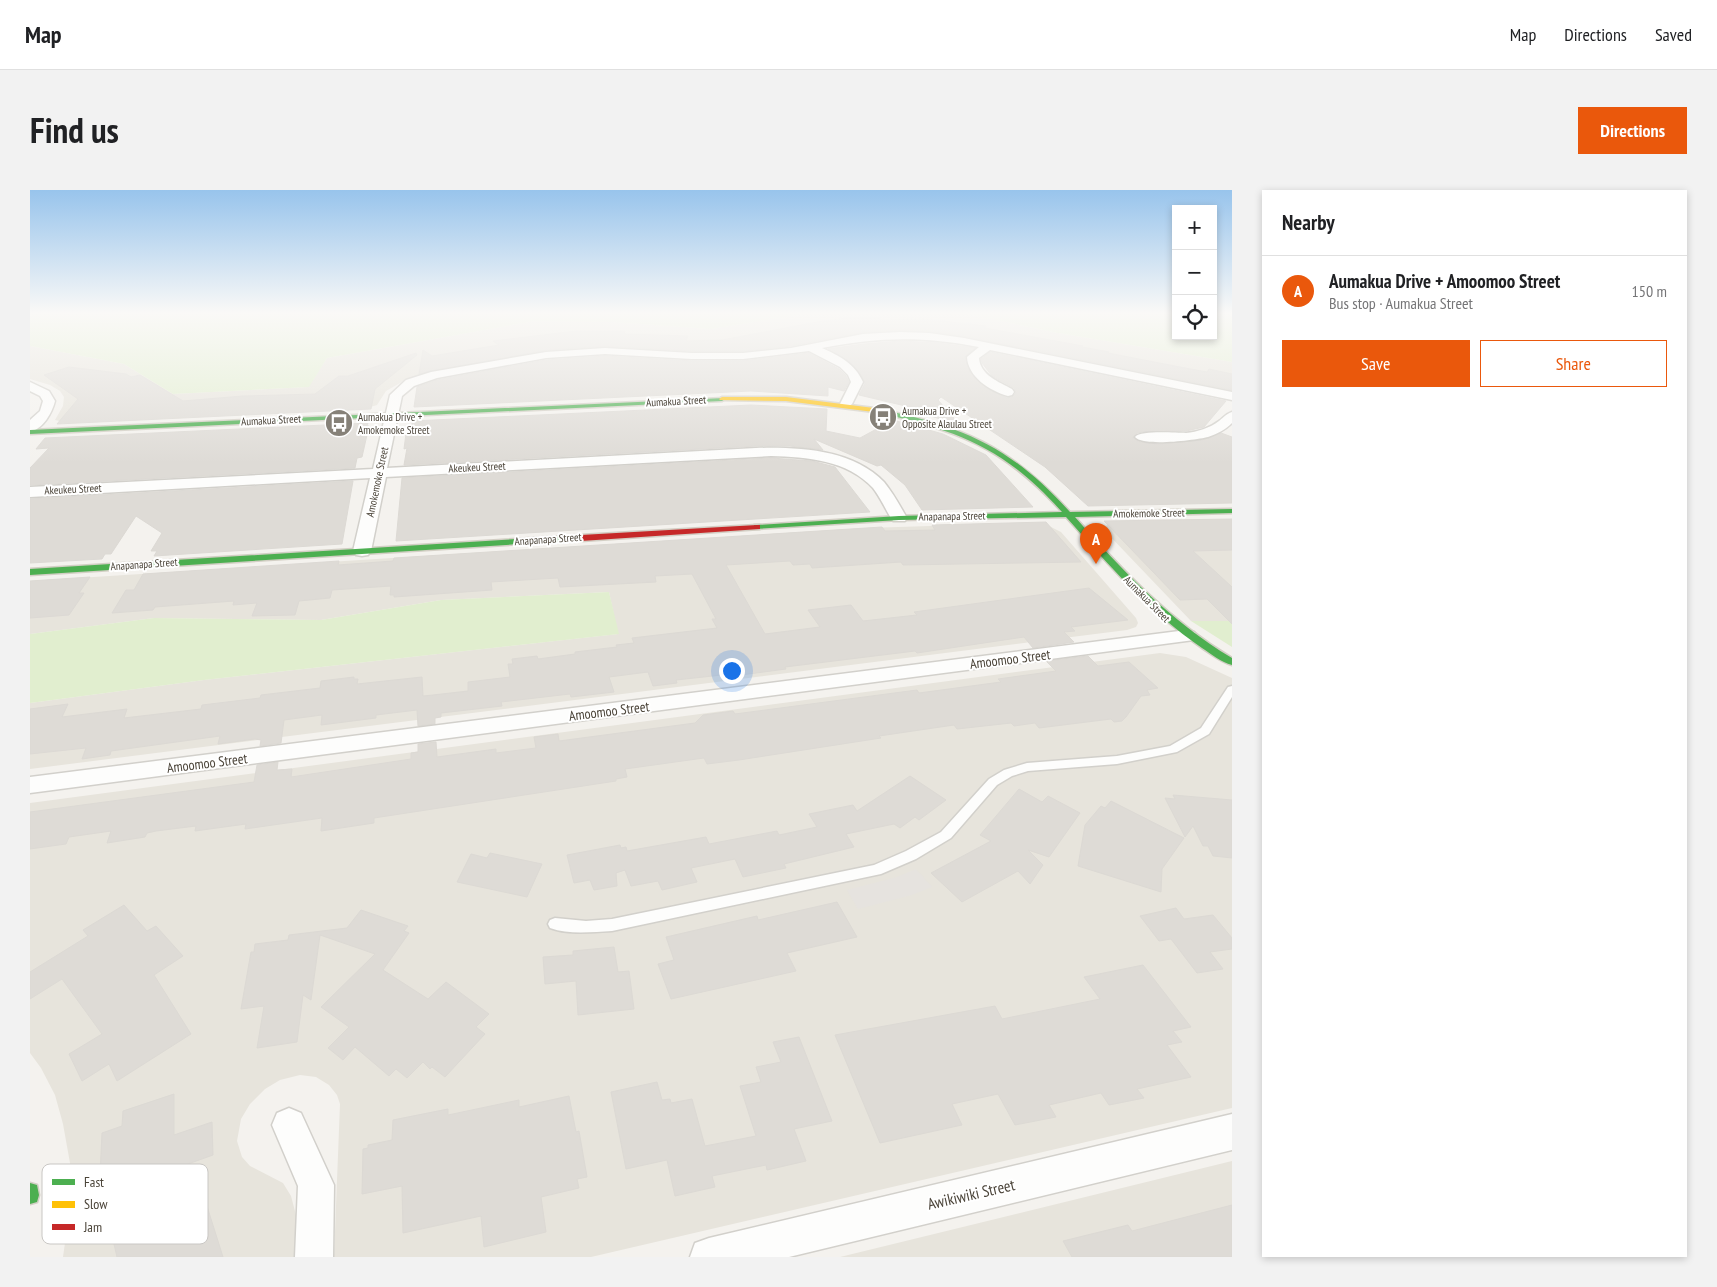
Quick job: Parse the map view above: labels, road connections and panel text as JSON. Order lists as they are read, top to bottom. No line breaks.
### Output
{"streets":{"street":["Aumakua Street","Akeukeu Street","Amokemoke Street","Anapanapa Street","Amoomoo Street","Awikiwiki Street"]},"crossings":[["Aumakua Street","Amokemoke Street"],["Aumakua Street","Anapanapa Street"],["Aumakua Street","Amoomoo Street"],["Akeukeu Street","Amokemoke Street"],["Akeukeu Street","Anapanapa Street"],["Amokemoke Street","Anapanapa Street"]],"places":{"bus stop":["Aumakua Drive + Opposite Alaulau Street","Aumakua Drive + Amokemoke Street"]},"legend":["Fast","Slow","Jam"],"page":{"header":"Map","nav":["Map","Directions","Saved"],"title":"Find us","buttons":["Directions",["Save","Share"]],"heading":"Nearby","map_buttons":["+","−"],"list":[{"mark":"A","name":"Aumakua Drive + Amoomoo Street","note":"Bus stop · Aumakua Street","value":"150 m"}],"pins":"A"}}
